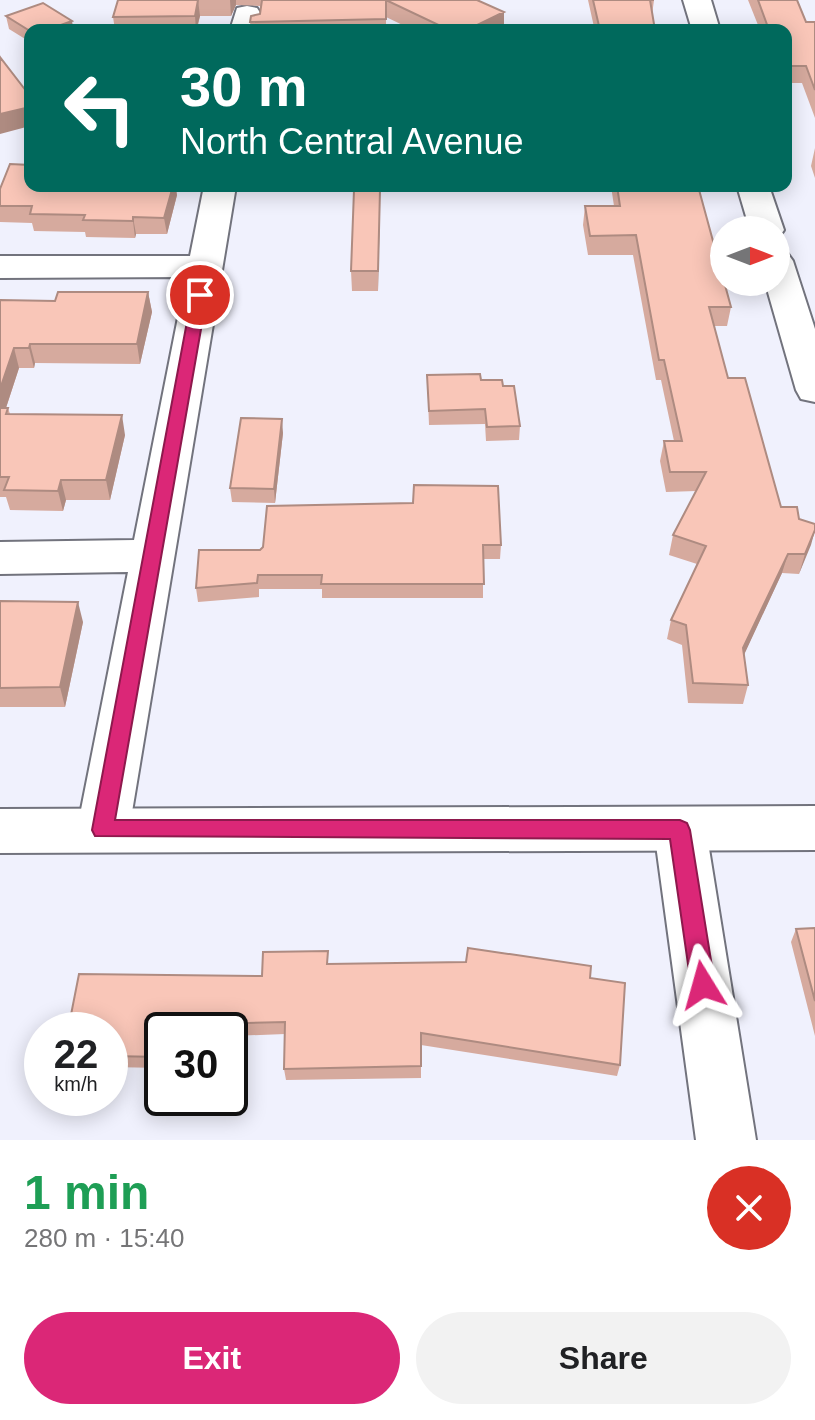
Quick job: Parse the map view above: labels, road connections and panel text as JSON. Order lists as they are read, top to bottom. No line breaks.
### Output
{"north":"right","page":{"turn":["30 m","North Central Avenue"],"speed":"22 km/h","limit":"30","heading":["1 min","280 m · 15:40"],"buttons":["Exit","Share"]}}
